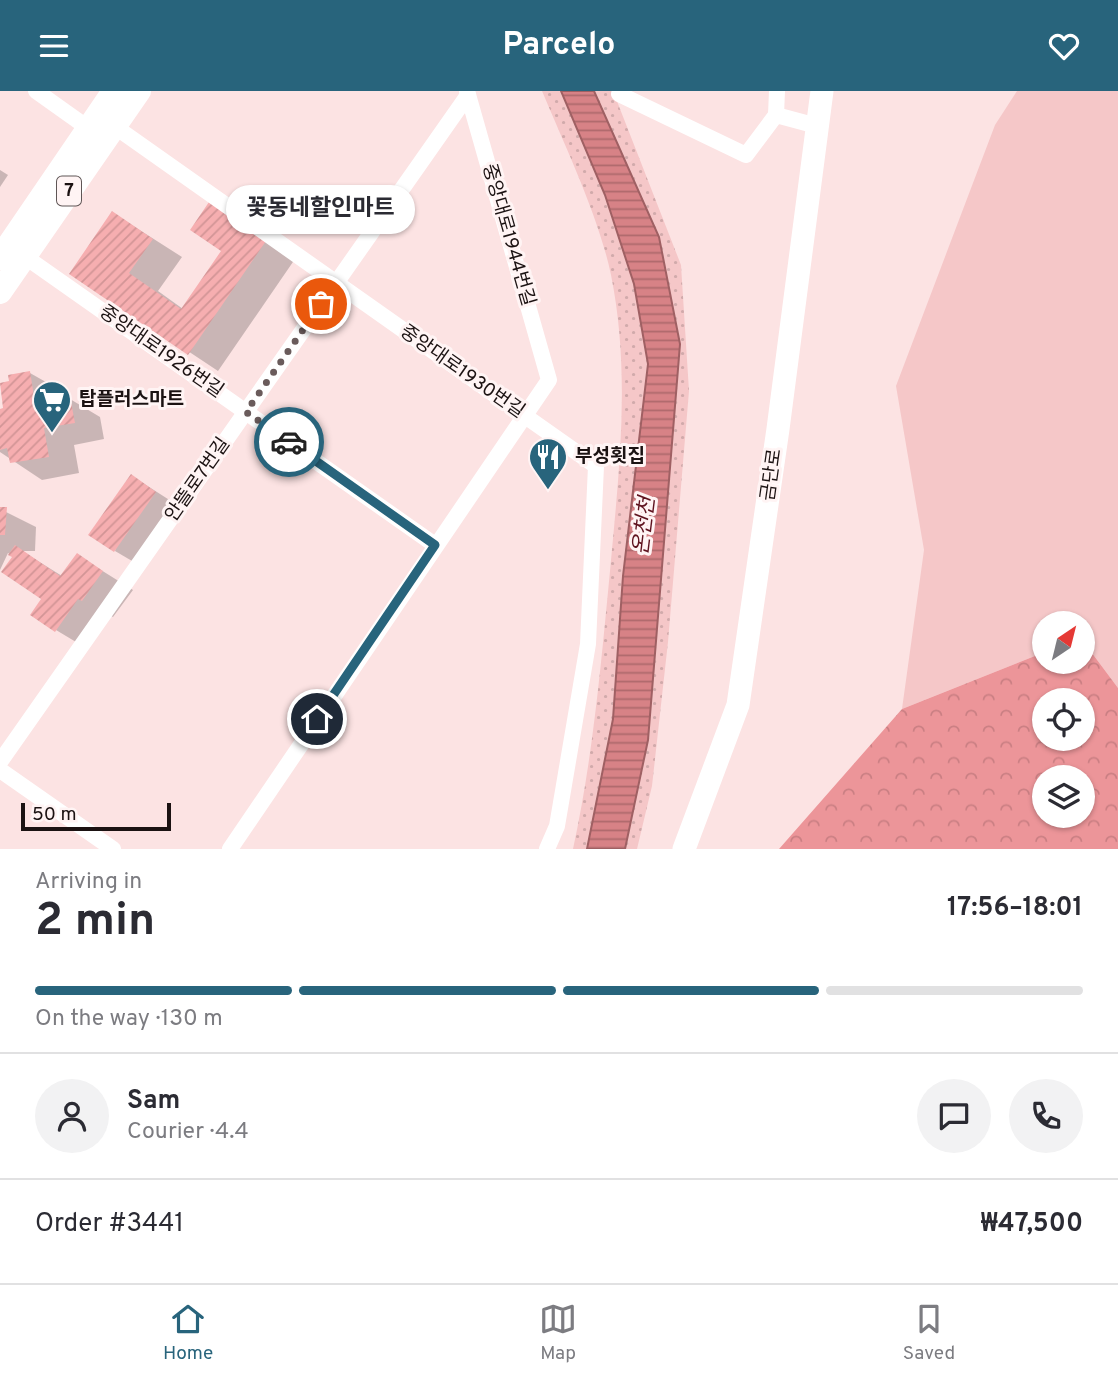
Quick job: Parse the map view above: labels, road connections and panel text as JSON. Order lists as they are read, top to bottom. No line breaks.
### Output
{"streets":{"main road":["7"],"street":["중앙대로1944번길","중앙대로1926번길","중앙대로1930번길","금단로","안뜰로7번길"]},"crossings":[["7","중앙대로1926번길"],["7","중앙대로1930번길"],["중앙대로1944번길","중앙대로1930번길"],["중앙대로1944번길","안뜰로7번길"],["중앙대로1926번길","안뜰로7번길"],["중앙대로1930번길","안뜰로7번길"]],"water":["온천천"],"places":{"other":["꽃동네할인마트"],"supermarket":["탑플러스마트"],"restaurant":["부성횟집"]},"scale_bar":"50 m","north":"top right","page":{"header":"Parcelo","bubble":"꽃동네할인마트","scale":"50 m","heading":["2 min","Arriving in","17:56–18:01"],"panel":["Sam","Courier · 4.4","Order #3441","₩47,500"],"bar":"On the way · 130 m","tabs":["Home","Map","Saved"]}}
